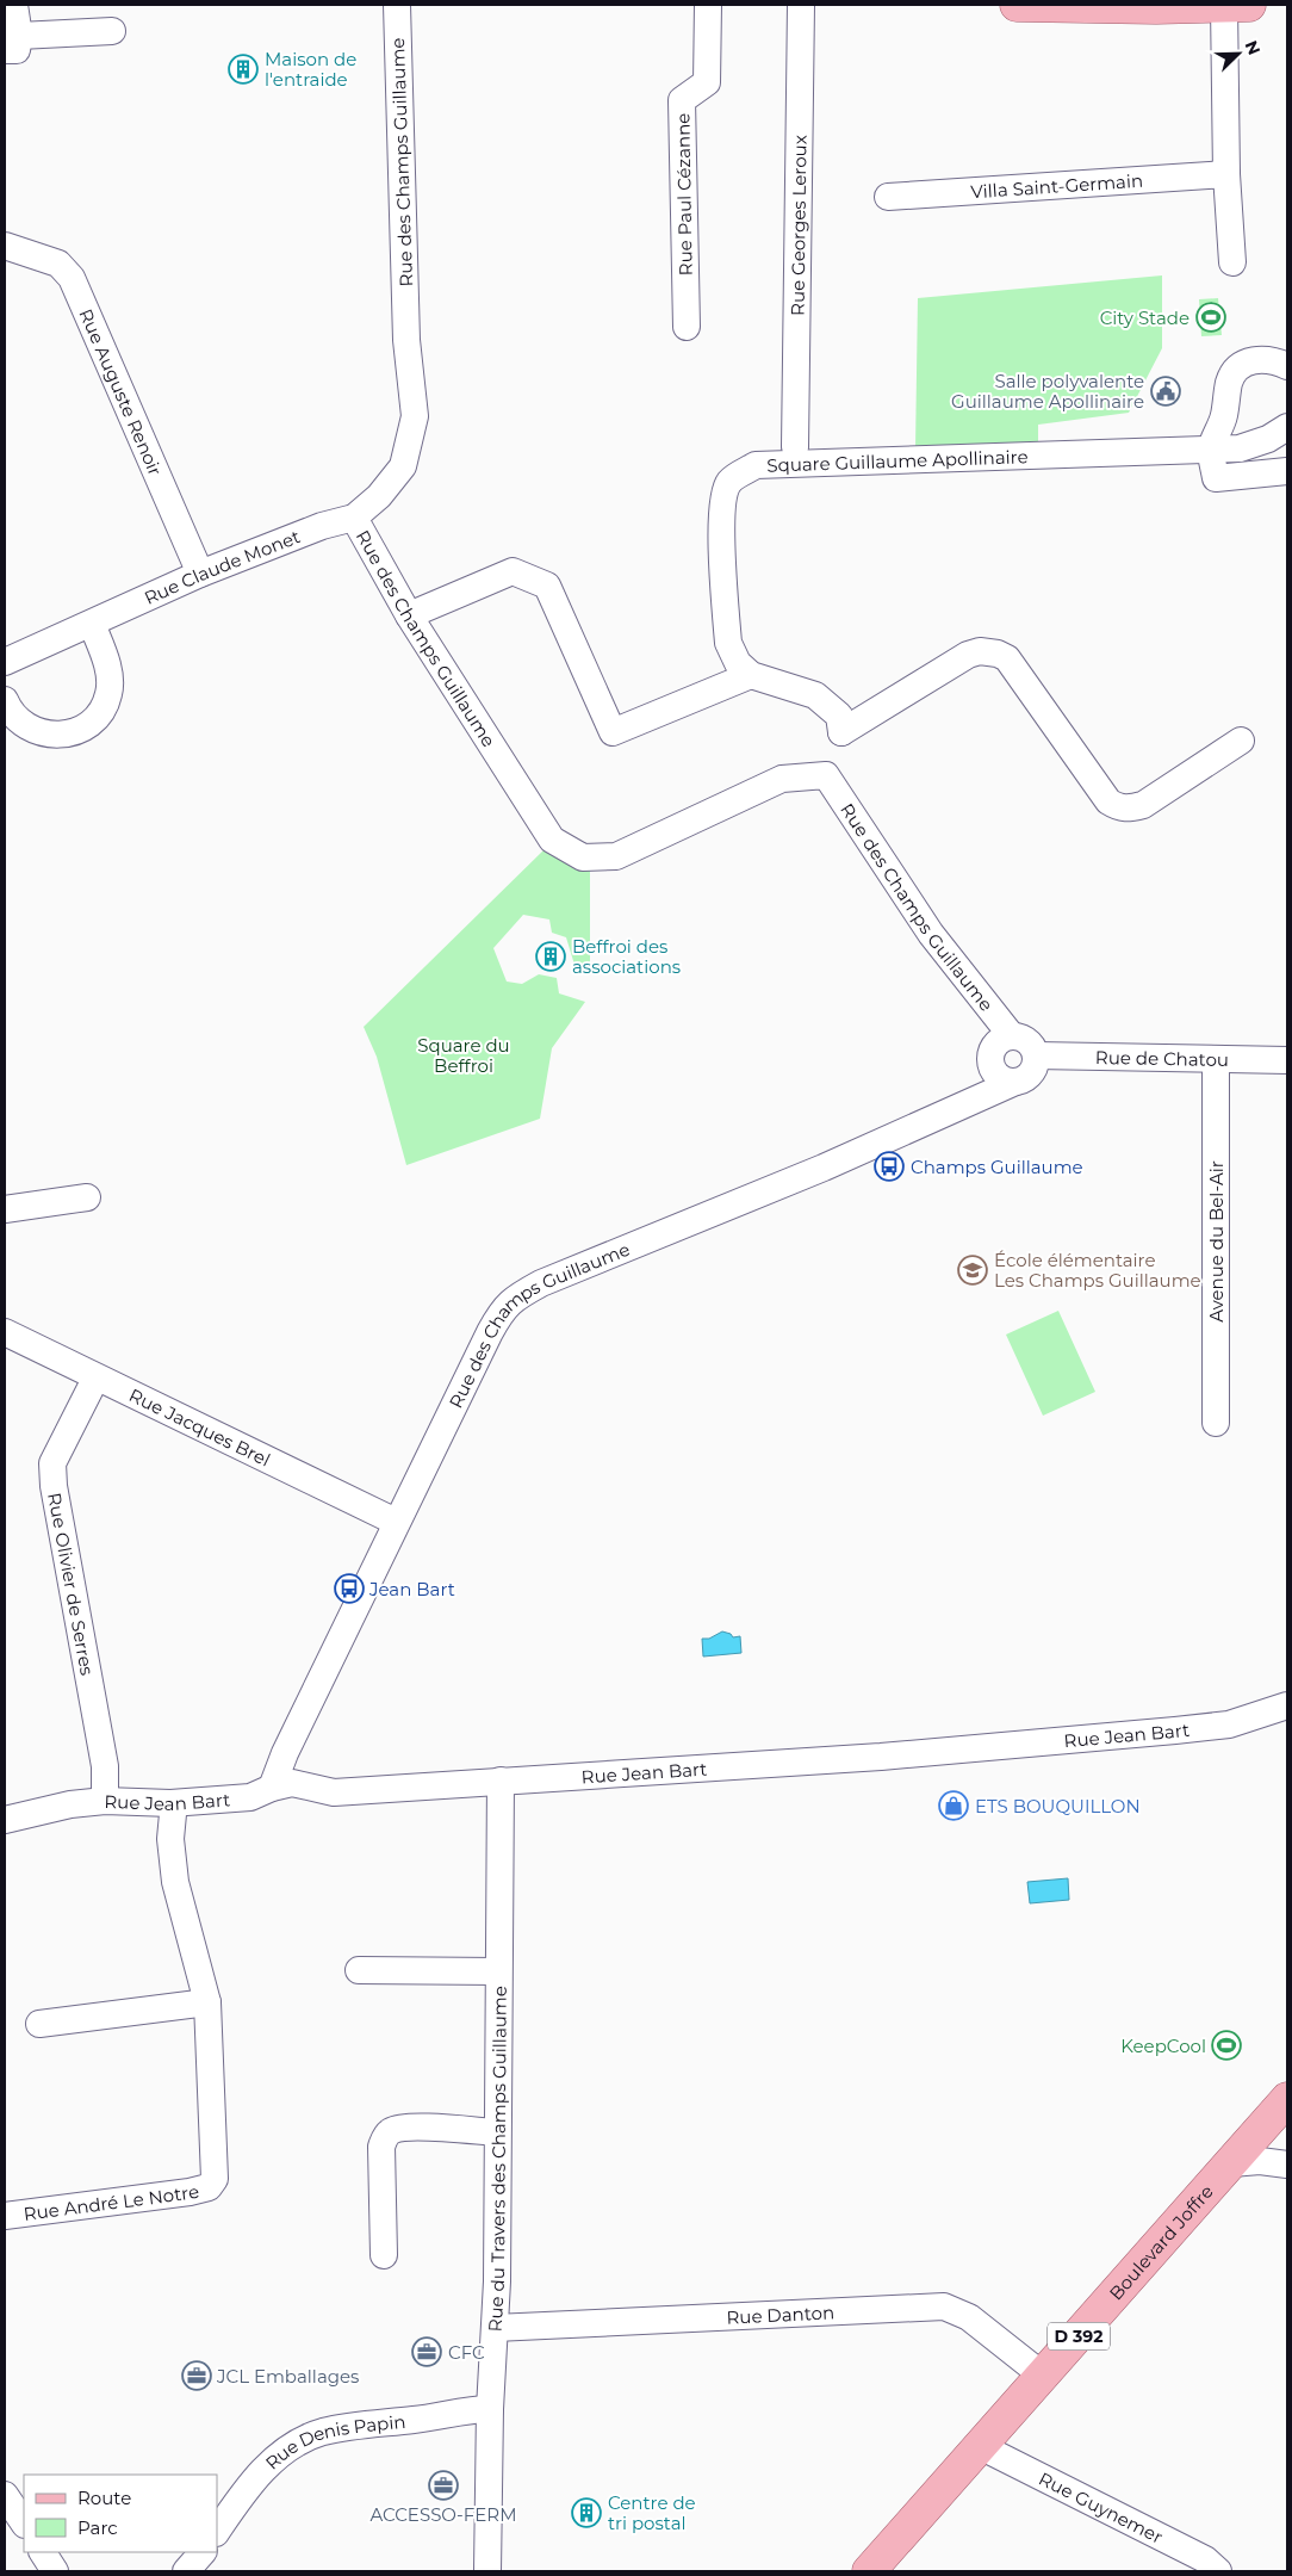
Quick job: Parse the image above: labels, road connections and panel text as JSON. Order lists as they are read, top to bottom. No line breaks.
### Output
{"streets":{"main road":["Boulevard Joffre","D 392"],"street":["Rue des Champs Guillaume","Villa Saint-Germain","Rue Paul Cézanne","Rue Georges Leroux","Rue Auguste Renoir","Square Guillaume Apollinaire","Rue Claude Monet","Rue de Chatou","Avenue du Bel-Air","Rue Jacques Brel","Rue Olivier de Serres","Rue Jean Bart","Rue du Travers des Champs Guillaume","Rue André Le Notre","Rue Danton","Rue Denis Papin","Rue Guynemer"]},"crossings":[["Rue des Champs Guillaume","Rue Claude Monet"],["Rue des Champs Guillaume","Rue de Chatou"],["Rue des Champs Guillaume","Rue Jacques Brel"],["Rue des Champs Guillaume","Rue Jean Bart"],["Rue Auguste Renoir","Rue Claude Monet"],["Rue de Chatou","Avenue du Bel-Air"],["Rue Jacques Brel","Rue Olivier de Serres"],["Rue Olivier de Serres","Rue Jean Bart"],["Rue Jean Bart","Rue du Travers des Champs Guillaume"],["Rue Jean Bart","Rue André Le Notre"],["Rue du Travers des Champs Guillaume","Rue Danton"],["Rue du Travers des Champs Guillaume","Rue Denis Papin"],["Boulevard Joffre","Rue Danton"],["Boulevard Joffre","Rue Guynemer"]],"parks":["Square du Beffroi"],"places":{"building":["Maison de l'entraide","Beffroi des associations","Centre de tri postal"],"sports":["City Stade","KeepCool"],"public building":["Salle polyvalente Guillaume Apollinaire"],"bus stop":["Champs Guillaume","Jean Bart"],"school or university":["École élémentaire Les Champs Guillaume"],"shop":["ETS BOUQUILLON"],"office":["CFC","JCL Emballages","ACCESSO-FERM"]},"legend":["Route","Parc"],"north":"top right"}
